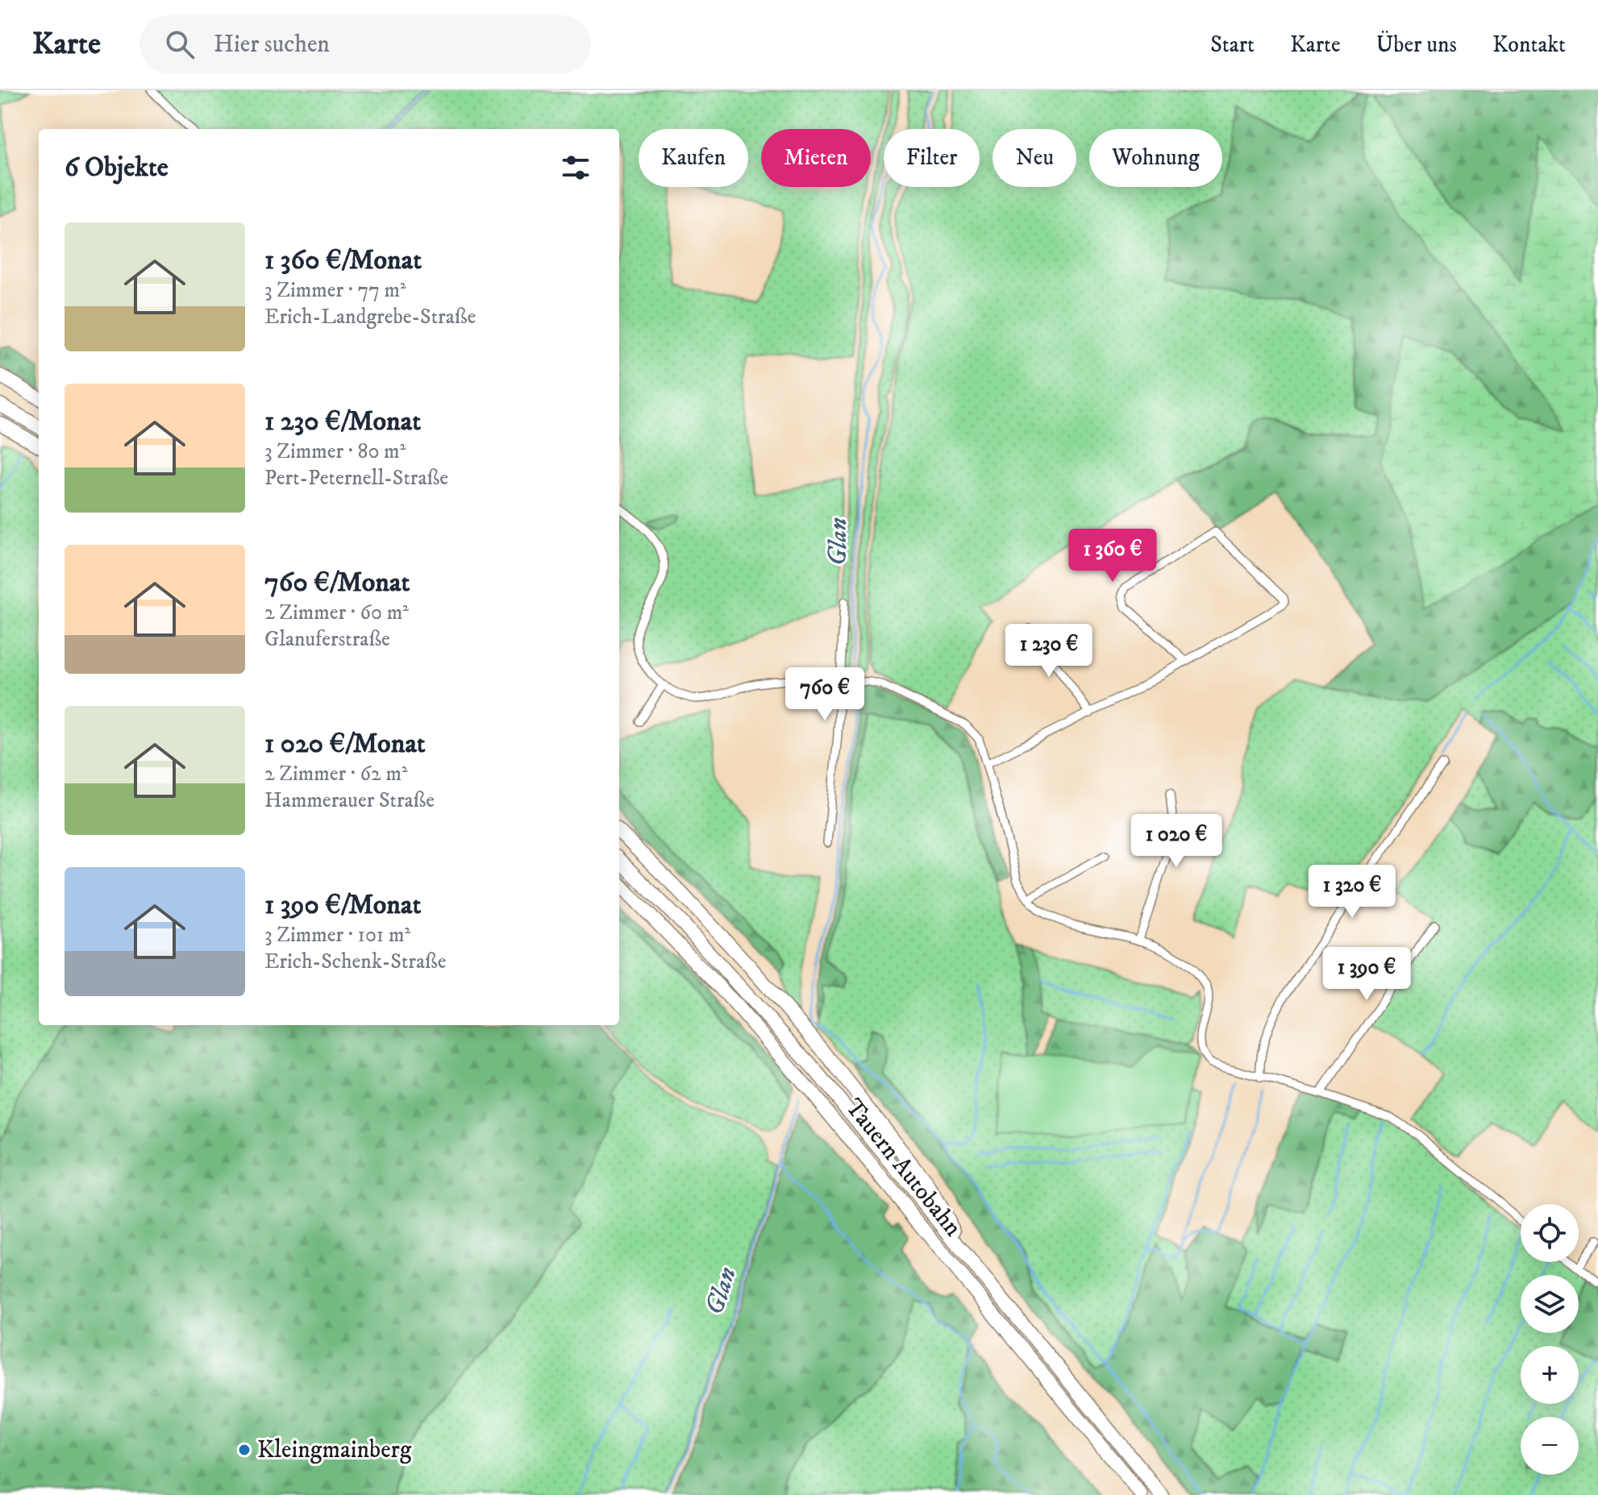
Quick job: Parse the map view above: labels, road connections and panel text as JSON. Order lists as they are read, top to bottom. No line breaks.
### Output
{"streets":{"highway":["Tauern Autobahn"]},"water":["Glan"],"places":["Kleingmainberg"],"page":{"header":"Karte","search":"Hier suchen","nav":["Start","Karte","Über uns","Kontakt"],"chip":["Kaufen","Mieten","Filter","Neu","Wohnung"],"heading":"6 Objekte","list":[{"name":"1 360 €/Monat","note":"3 Zimmer · 77 m² · Erich-Landgrebe-Straße"},{"name":"1 230 €/Monat","note":"3 Zimmer · 80 m² · Pert-Peternell-Straße"},{"name":"760 €/Monat","note":"2 Zimmer · 60 m² · Glanuferstraße"},{"name":"1 020 €/Monat","note":"2 Zimmer · 62 m² · Hammerauer Straße"},{"name":"1 390 €/Monat","note":"3 Zimmer · 101 m² · Erich-Schenk-Straße"}],"price":["1 360 €","1 230 €","760 €","1 020 €","1 320 €","1 390 €"],"map_buttons":["+","−"]}}
